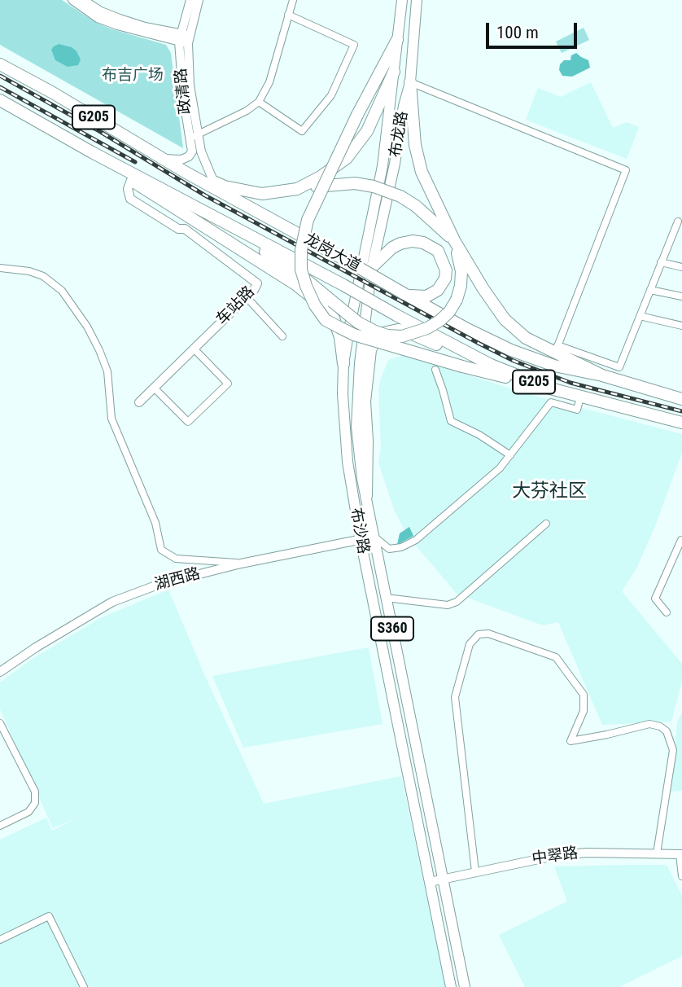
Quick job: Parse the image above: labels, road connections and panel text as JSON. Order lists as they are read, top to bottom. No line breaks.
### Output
{"streets":{"highway":["G205","龙岗大道"],"main road":["布龙路","布沙路","S360"],"street":["政清路","车站路","湖西路","中翠路"]},"crossings":[["政清路","龙岗大道"],["布龙路","布沙路"],["布沙路","湖西路"],["布沙路","S360"],["布沙路","中翠路"]],"districts":["大芬社区"],"parks":["布吉广场"],"scale_bar":"100 m"}
